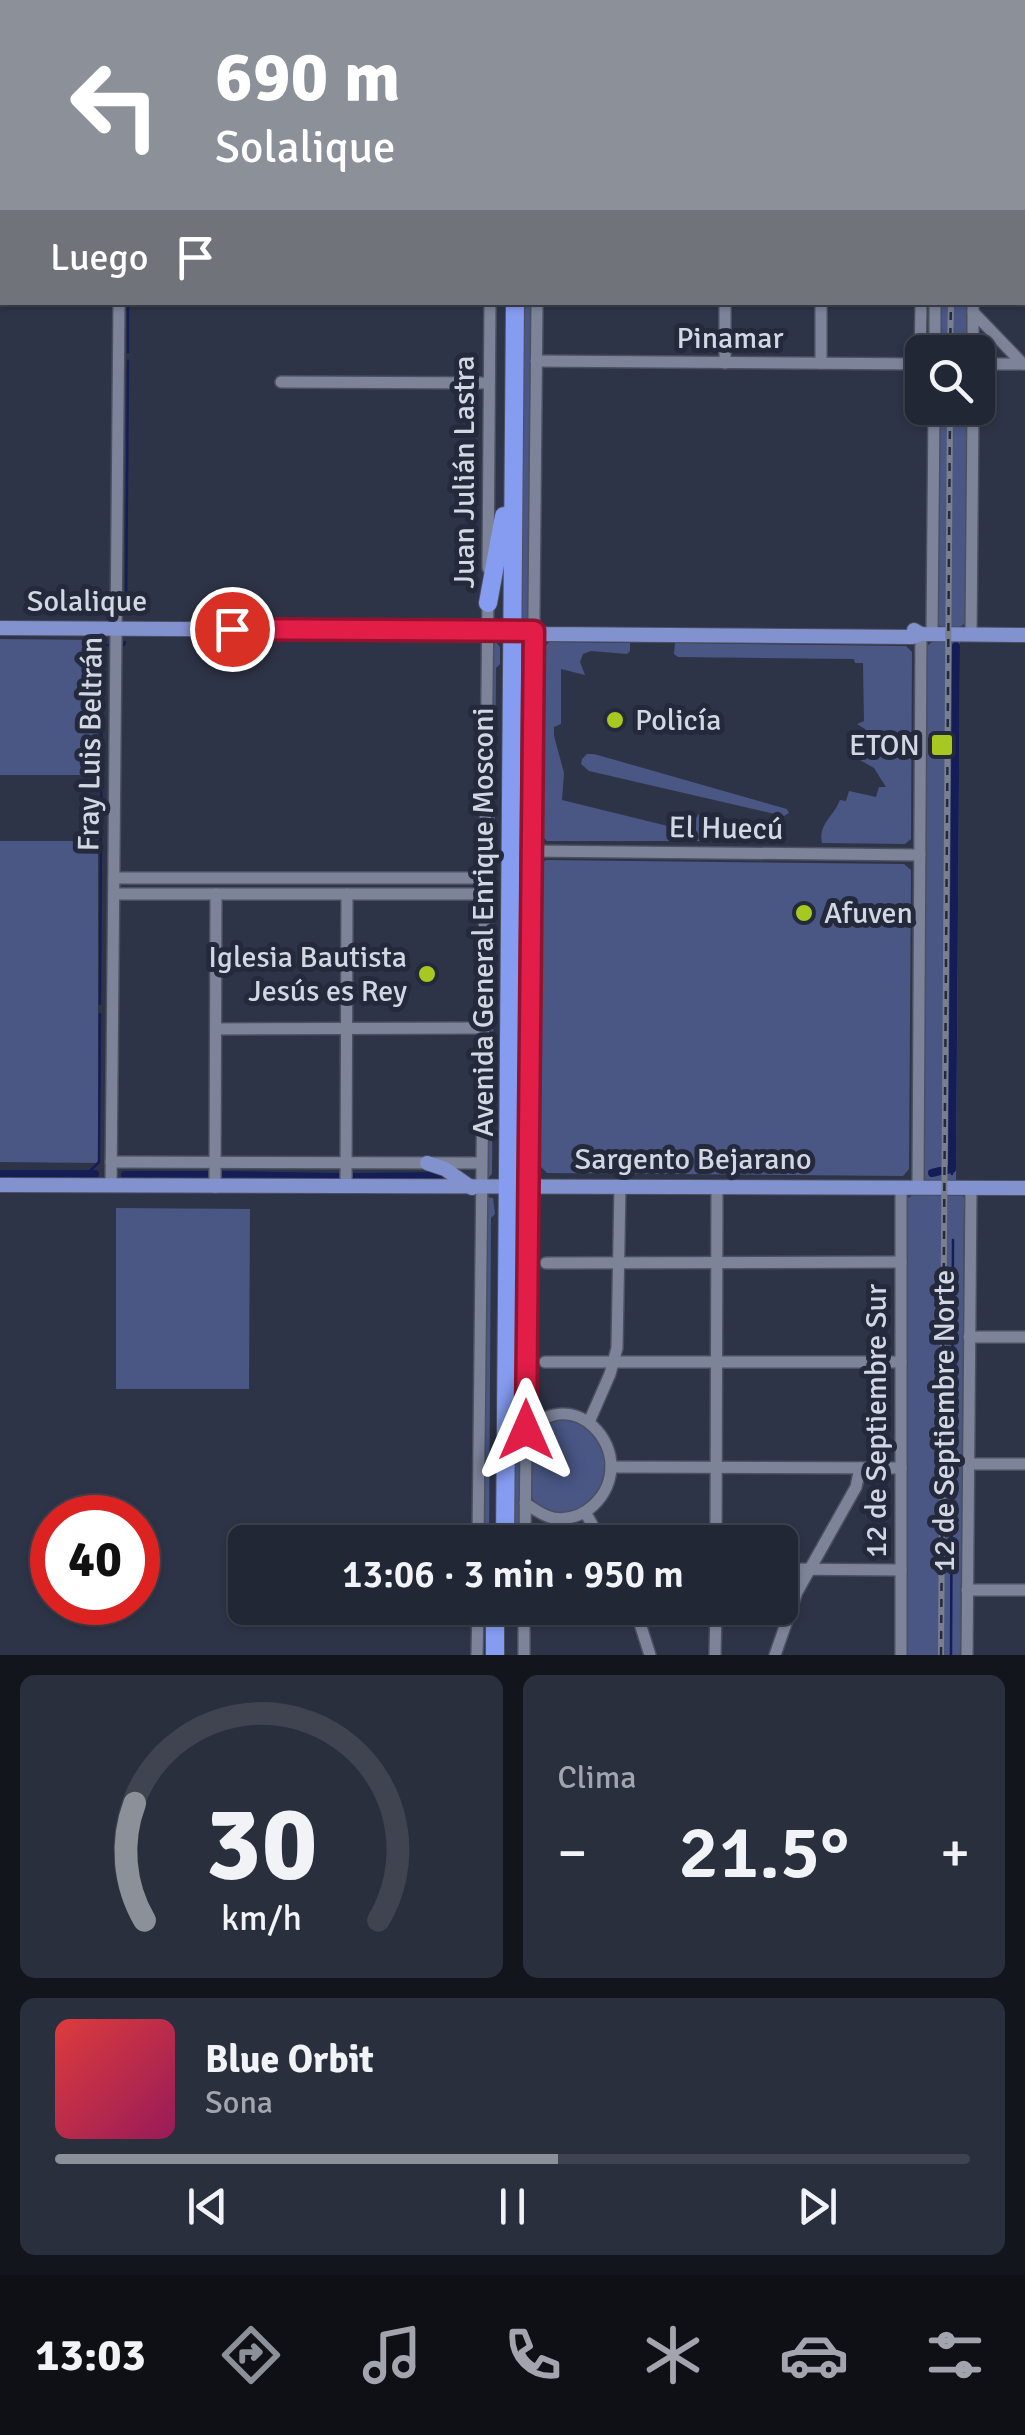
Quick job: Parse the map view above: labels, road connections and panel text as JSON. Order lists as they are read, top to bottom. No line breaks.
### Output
{"streets":{"highway":["Avenida General Enrique Mosconi"],"main road":["Solalique","Sargento Bejarano"],"street":["Pinamar","Juan Julián Lastra","Fray Luis Beltrán","El Huecú","12 de Septiembre Sur","12 de Septiembre Norte"]},"crossings":[["Juan Julián Lastra","Solalique"],["Juan Julián Lastra","Avenida General Enrique Mosconi"],["Juan Julián Lastra","Sargento Bejarano"],["Solalique","Fray Luis Beltrán"],["Solalique","Avenida General Enrique Mosconi"],["Fray Luis Beltrán","Sargento Bejarano"],["Avenida General Enrique Mosconi","Sargento Bejarano"],["Sargento Bejarano","12 de Septiembre Sur"],["Sargento Bejarano","12 de Septiembre Norte"]],"places":{"other":["Policía","Afuven","Iglesia Bautista Jesús es Rey"],"transit":["ETON"]},"page":{"turn":["690 m","Solalique"],"then":"Luego","limit":"40","trip":"13:06 · 3 min · 950 m","tile":"Clima","heat":["−","21.5°","+"],"song":["Blue Orbit","Sona"],"tabs":"13:03","gauge":["30","km/h"]}}
